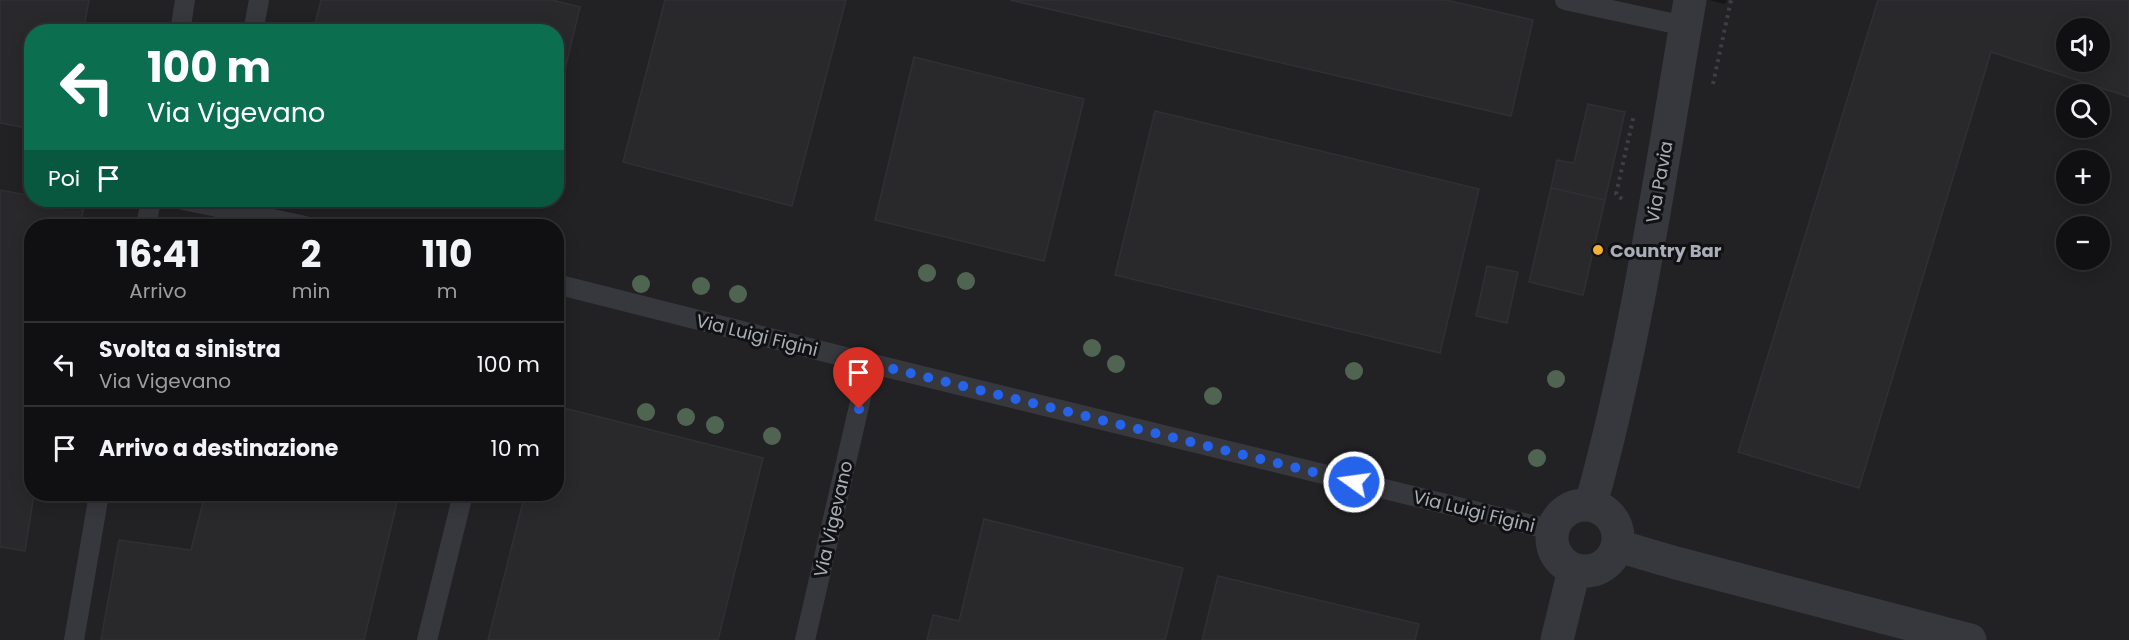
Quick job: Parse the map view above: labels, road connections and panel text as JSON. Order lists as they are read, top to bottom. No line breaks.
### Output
{"streets":{"street":["Via Pavia"],"lane":["Via Luigi Figini","Via Vigevano"]},"crossings":[["Via Pavia","Via Luigi Figini"],["Via Luigi Figini","Via Vigevano"]],"places":["Country Bar"],"page":{"map_buttons":["+","−"],"turn":["100 m","Via Vigevano"],"then":"Poi","eta":["16:41","Arrivo","2","min","110","m"],"list":[{"name":"Svolta a sinistra","note":"Via Vigevano","value":"100 m"},{"name":"Arrivo a destinazione","value":"10 m"}]}}
